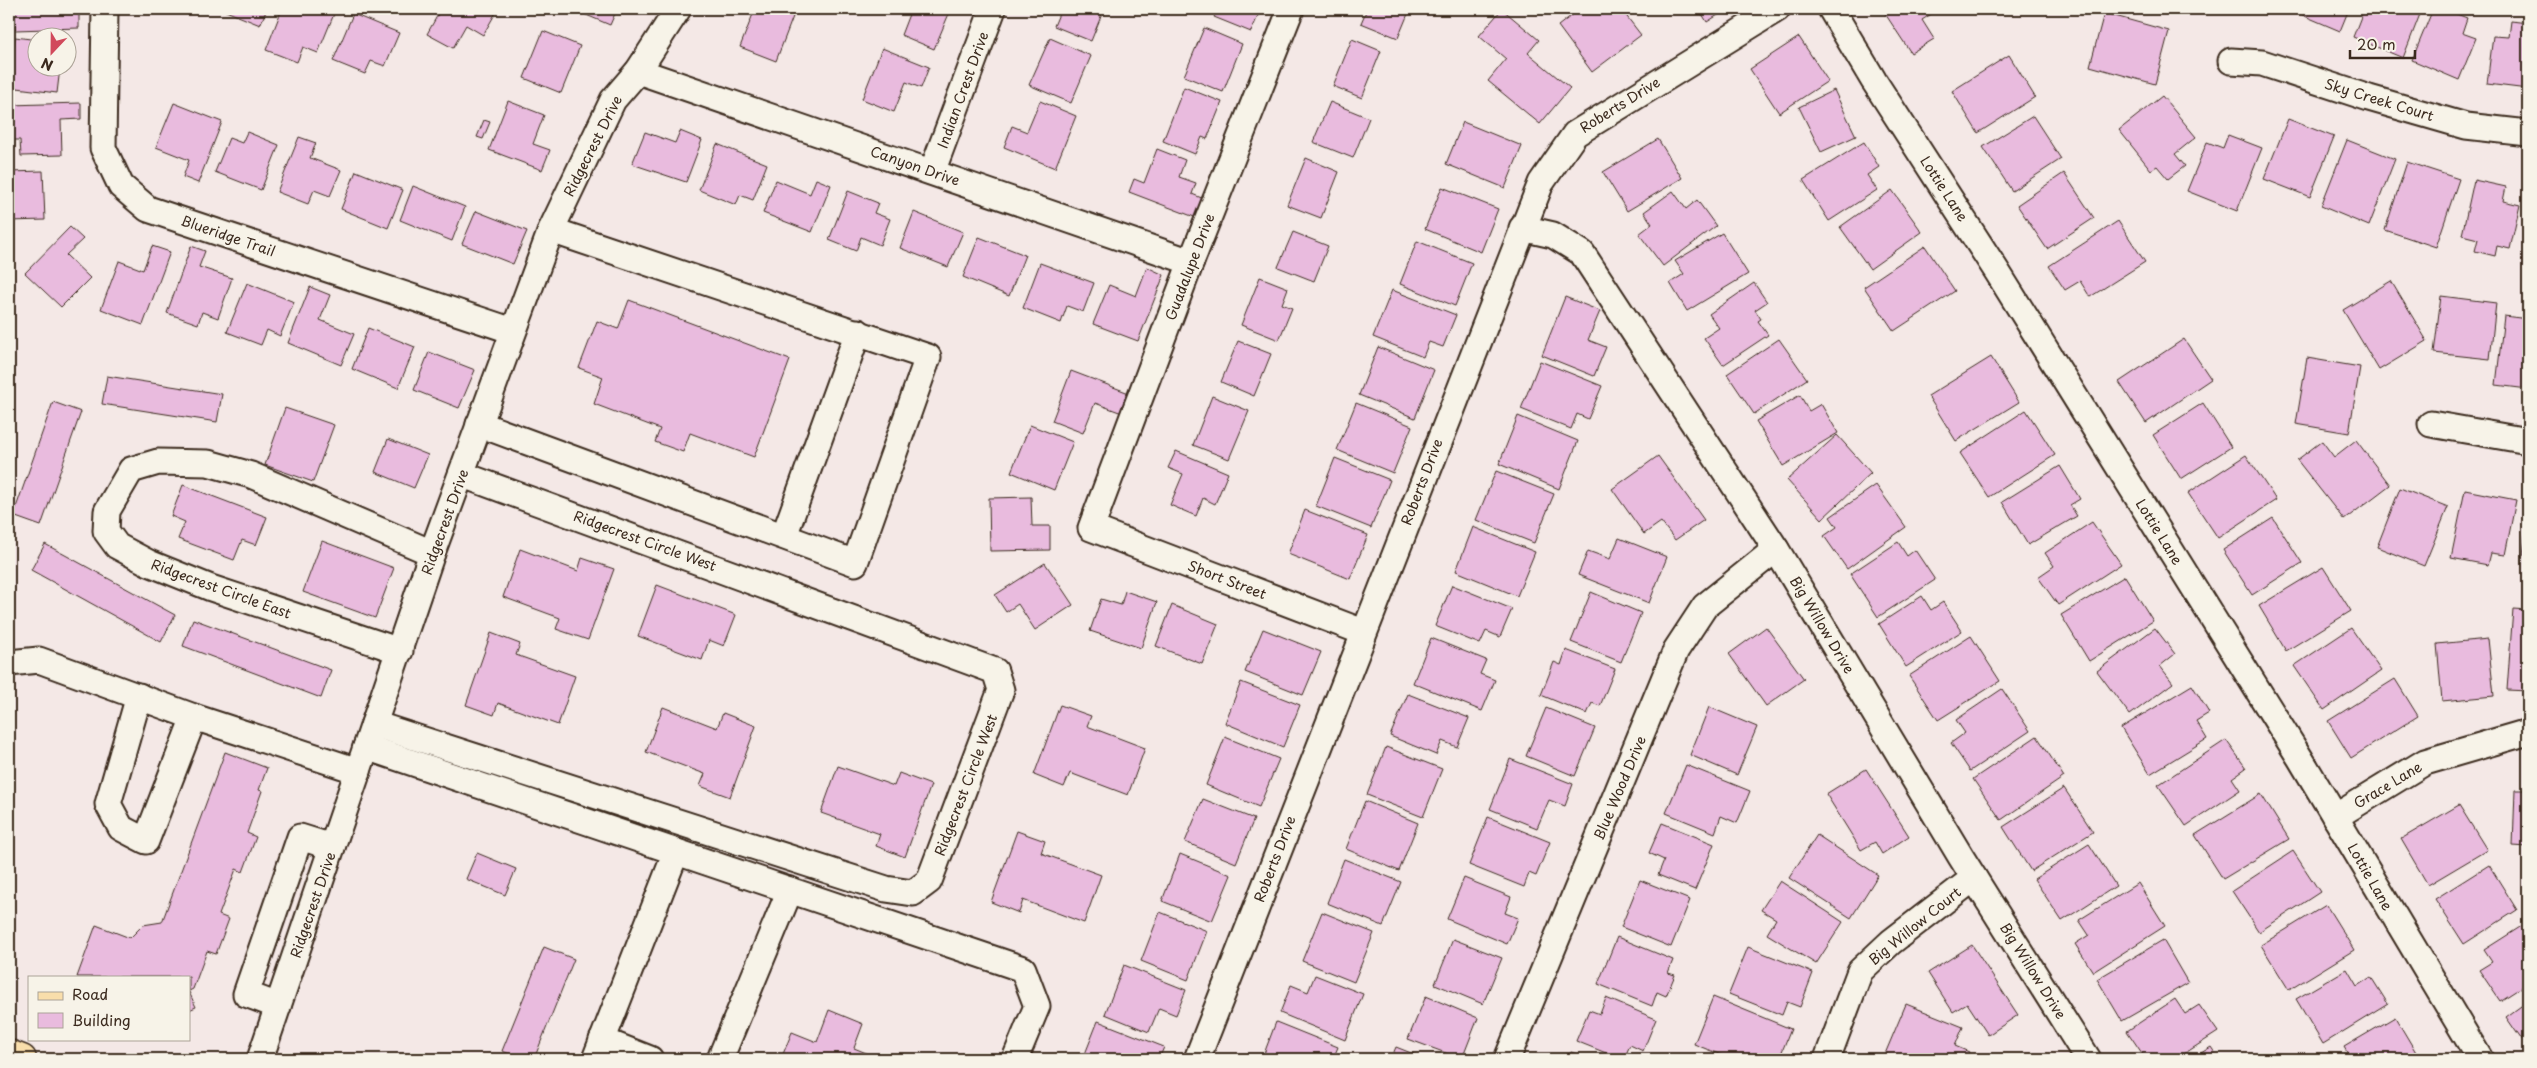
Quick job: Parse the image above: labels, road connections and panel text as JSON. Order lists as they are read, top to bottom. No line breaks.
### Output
{"streets":{"street":["Indian Crest Drive","Sky Creek Court","Roberts Drive","Ridgecrest Drive","Canyon Drive","Lottie Lane","Blueridge Trail","Guadalupe Drive","Ridgecrest Circle West","Short Street","Ridgecrest Circle East","Big Willow Drive","Grace Lane","Blue Wood Drive","Big Willow Court"]},"crossings":[["Indian Crest Drive","Canyon Drive"],["Roberts Drive","Short Street"],["Roberts Drive","Big Willow Drive"],["Ridgecrest Drive","Canyon Drive"],["Ridgecrest Drive","Blueridge Trail"],["Ridgecrest Drive","Ridgecrest Circle West"],["Ridgecrest Drive","Ridgecrest Circle East"],["Canyon Drive","Guadalupe Drive"],["Lottie Lane","Grace Lane"],["Guadalupe Drive","Short Street"],["Big Willow Drive","Blue Wood Drive"],["Big Willow Drive","Big Willow Court"]],"legend":["Road","Building"],"scale_bar":"20 m","north":"bottom"}
